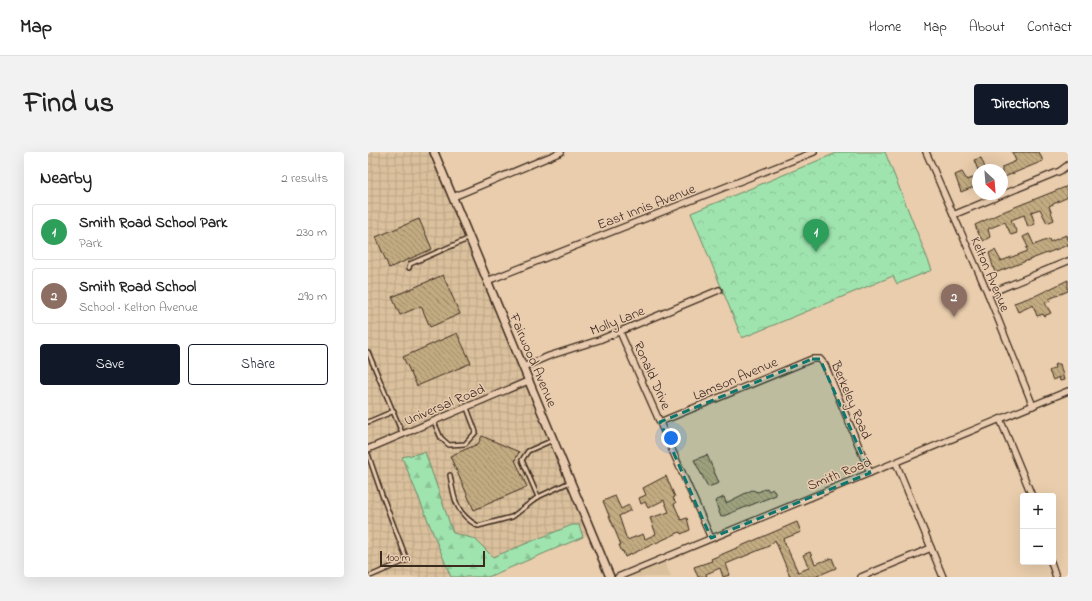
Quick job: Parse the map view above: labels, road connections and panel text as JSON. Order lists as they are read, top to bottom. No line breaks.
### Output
{"streets":{"street":["East Innis Avenue","Kelton Avenue","Molly Lane","Fairwood Avenue","Ronald Drive","Lamson Avenue","Berkeley Road","Universal Road","Smith Road"]},"crossings":[["East Innis Avenue","Fairwood Avenue"],["Kelton Avenue","Smith Road"],["Molly Lane","Fairwood Avenue"],["Molly Lane","Ronald Drive"],["Fairwood Avenue","Universal Road"],["Ronald Drive","Lamson Avenue"],["Ronald Drive","Smith Road"],["Lamson Avenue","Berkeley Road"],["Berkeley Road","Smith Road"]],"scale_bar":"100 m","north":"bottom right","page":{"header":"Map","nav":["Home","Map","About","Contact"],"title":"Find us","buttons":["Directions",["Save","Share"]],"heading":["Nearby","2 results"],"list":[{"mark":"1","name":"Smith Road School Park","note":"Park","value":"230 m"},{"mark":"2","name":"Smith Road School","note":"School · Kelton Avenue","value":"290 m"}],"pins":["1","2"],"map_buttons":["+","−"],"scale":"100 m"}}
